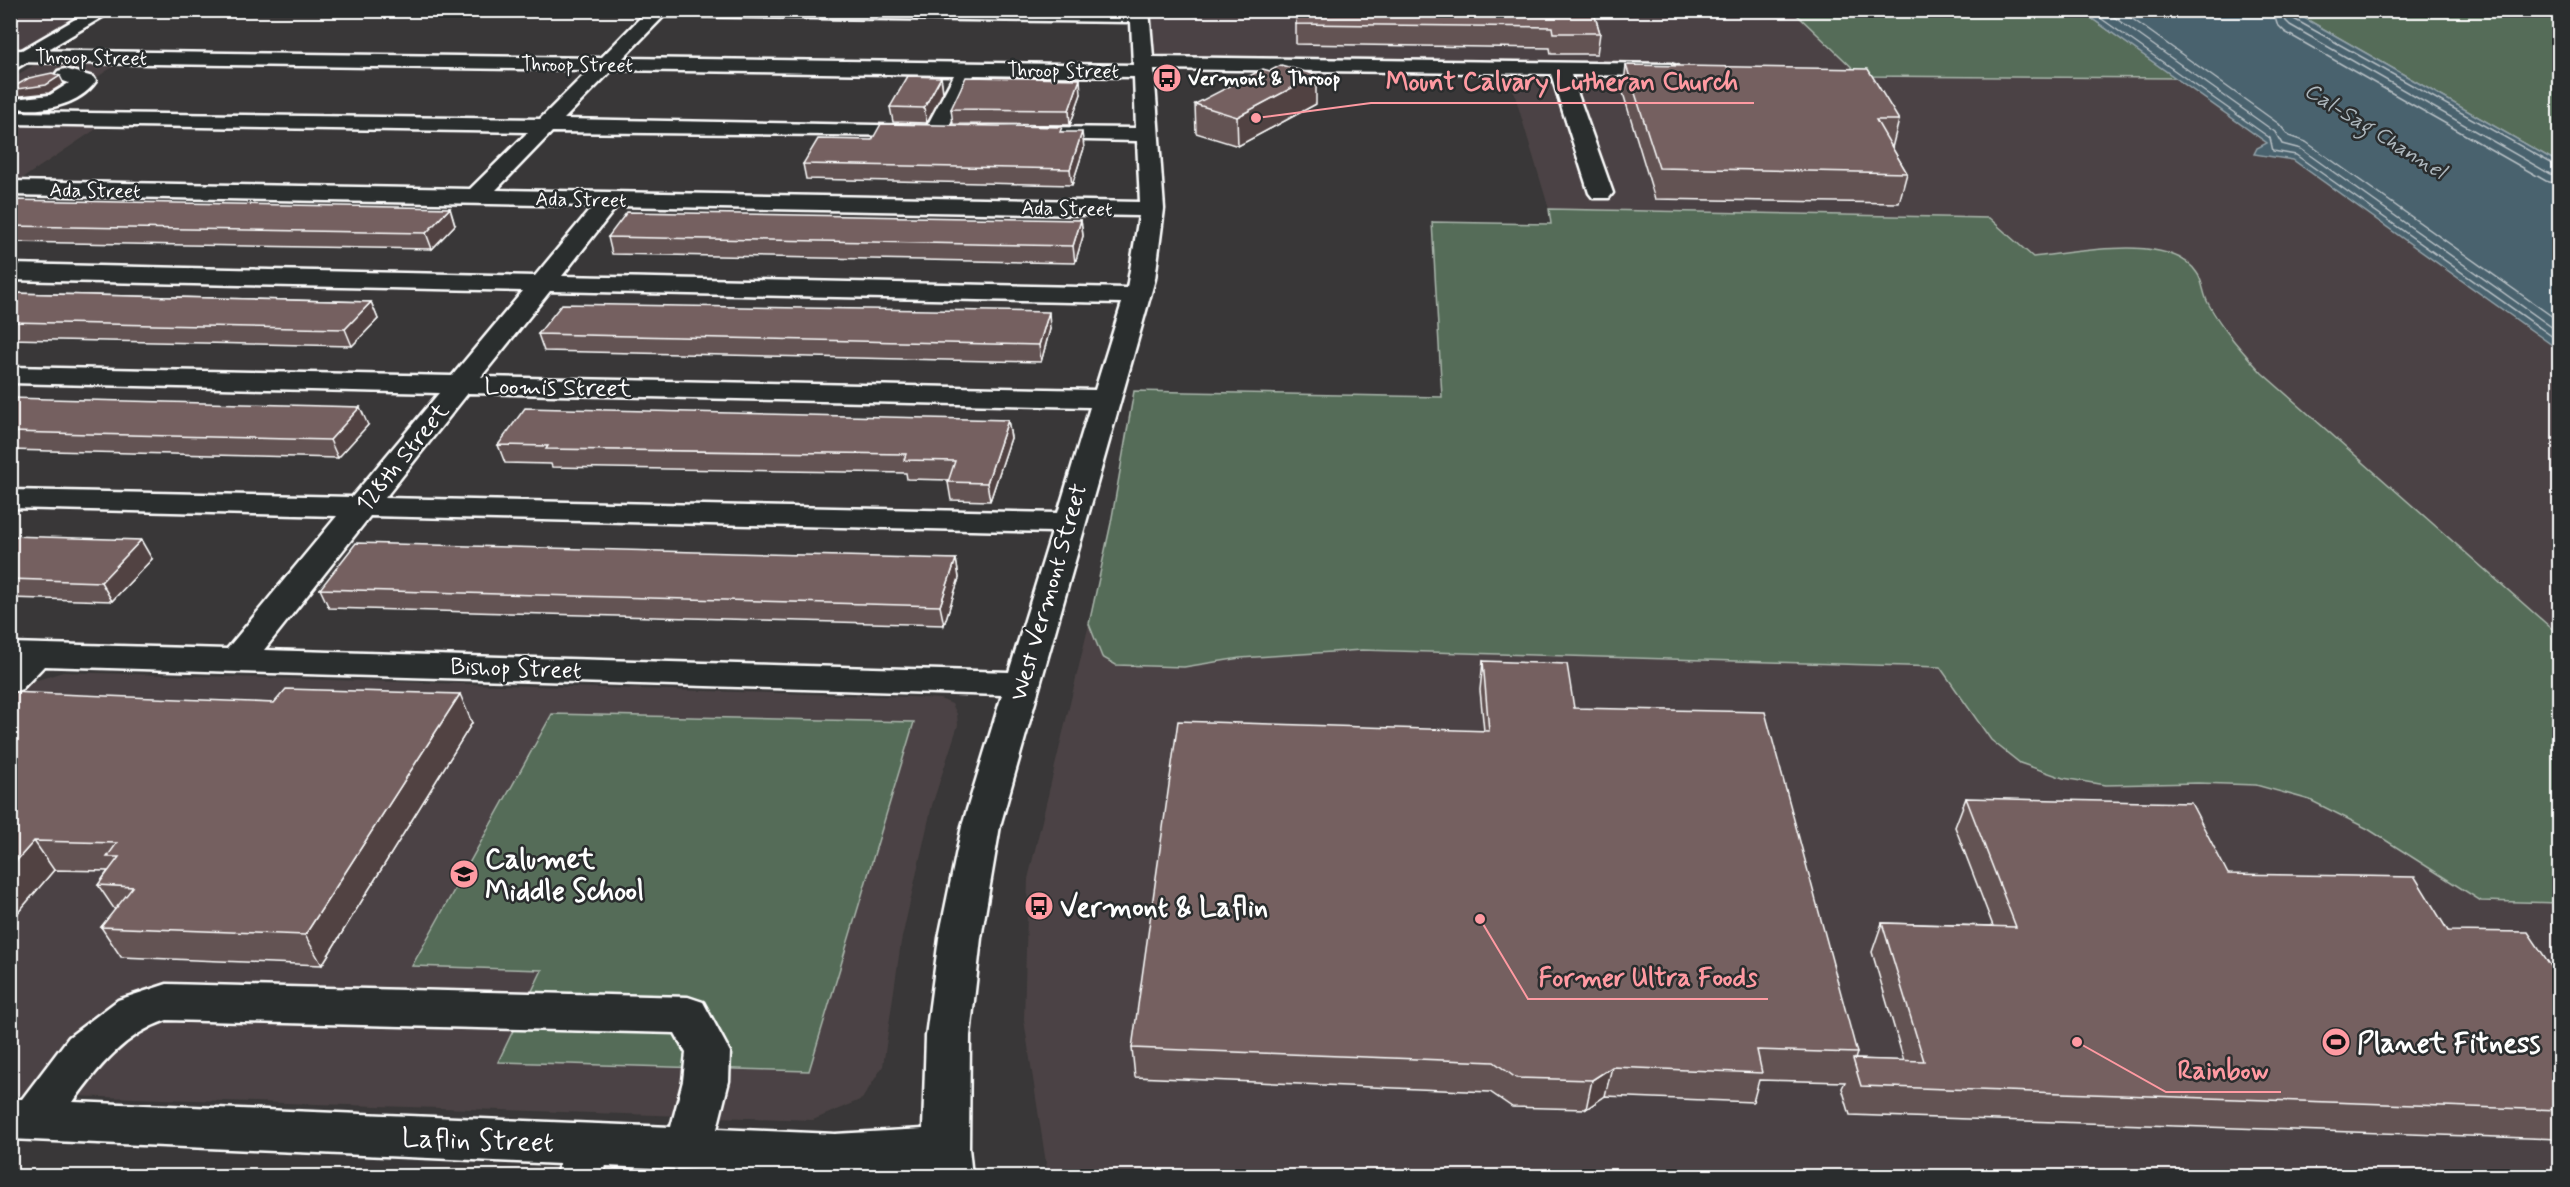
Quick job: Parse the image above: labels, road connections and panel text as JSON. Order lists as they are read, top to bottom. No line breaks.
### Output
{"streets":{"street":["Throop Street","Ada Street","Loomis Street","128th Street","West Vermont Street","Bishop Street","Laflin Street"]},"crossings":[["Throop Street","West Vermont Street"],["Ada Street","128th Street"],["Ada Street","West Vermont Street"],["Loomis Street","128th Street"],["Loomis Street","West Vermont Street"],["128th Street","Bishop Street"],["West Vermont Street","Bishop Street"],["West Vermont Street","Laflin Street"]],"water":["Cal-Sag Channel"],"places":{"bus stop":["Vermont & Throop","Vermont & Laflin"],"other":["Mount Calvary Lutheran Church","Former Ultra Foods","Rainbow"],"school or university":["Calumet Middle School"],"sports":["Planet Fitness"]}}
